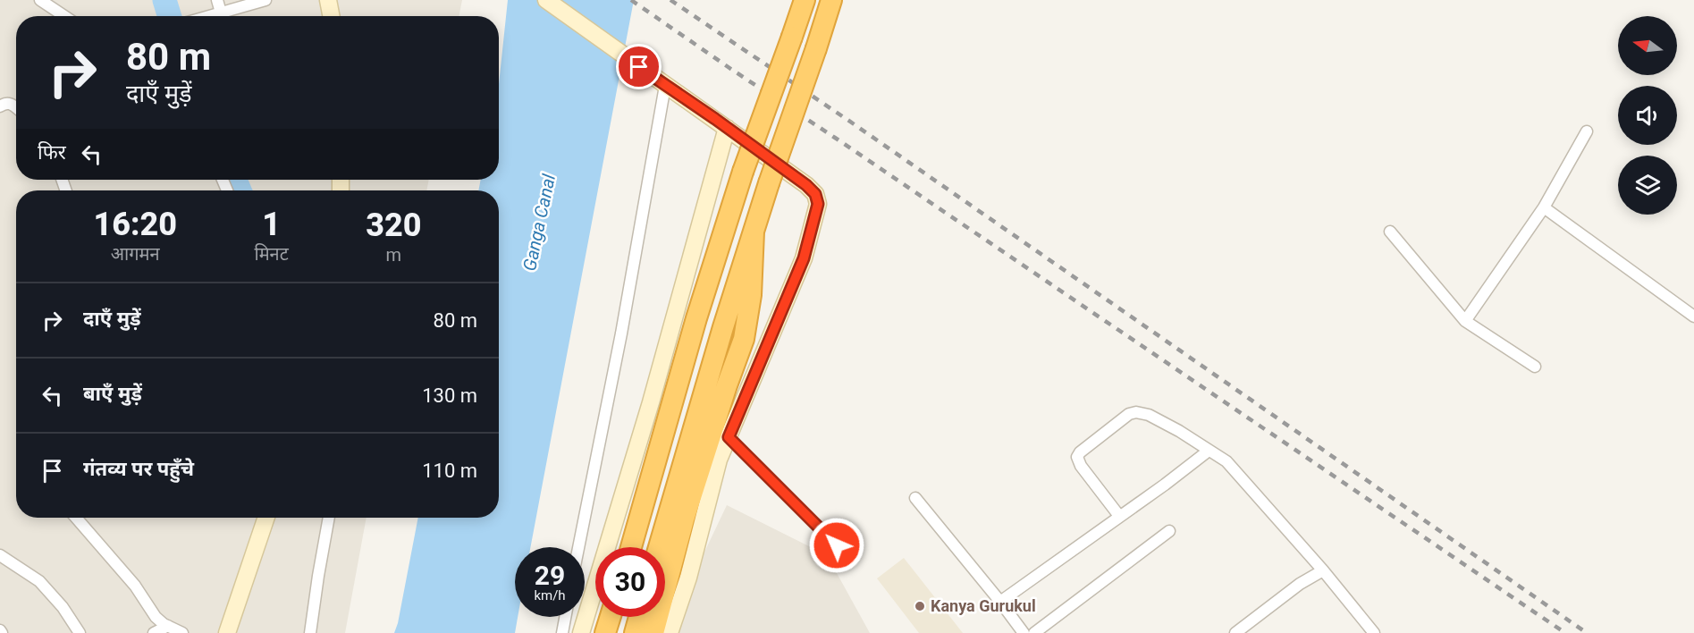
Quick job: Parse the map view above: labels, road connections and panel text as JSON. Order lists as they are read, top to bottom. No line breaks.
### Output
{"water":["Ganga Canal"],"places":["Kanya Gurukul"],"north":"left","page":{"turn":["80 m","दाएँ मुड़ें"],"then":"फिर","eta":["16:20","आगमन","1","मिनट","320","m"],"list":[{"name":"दाएँ मुड़ें","value":"80 m"},{"name":"बाएँ मुड़ें","value":"130 m"},{"name":"गंतव्य पर पहुँचे","value":"110 m"}],"speed":"29 km/h","limit":"30"}}
